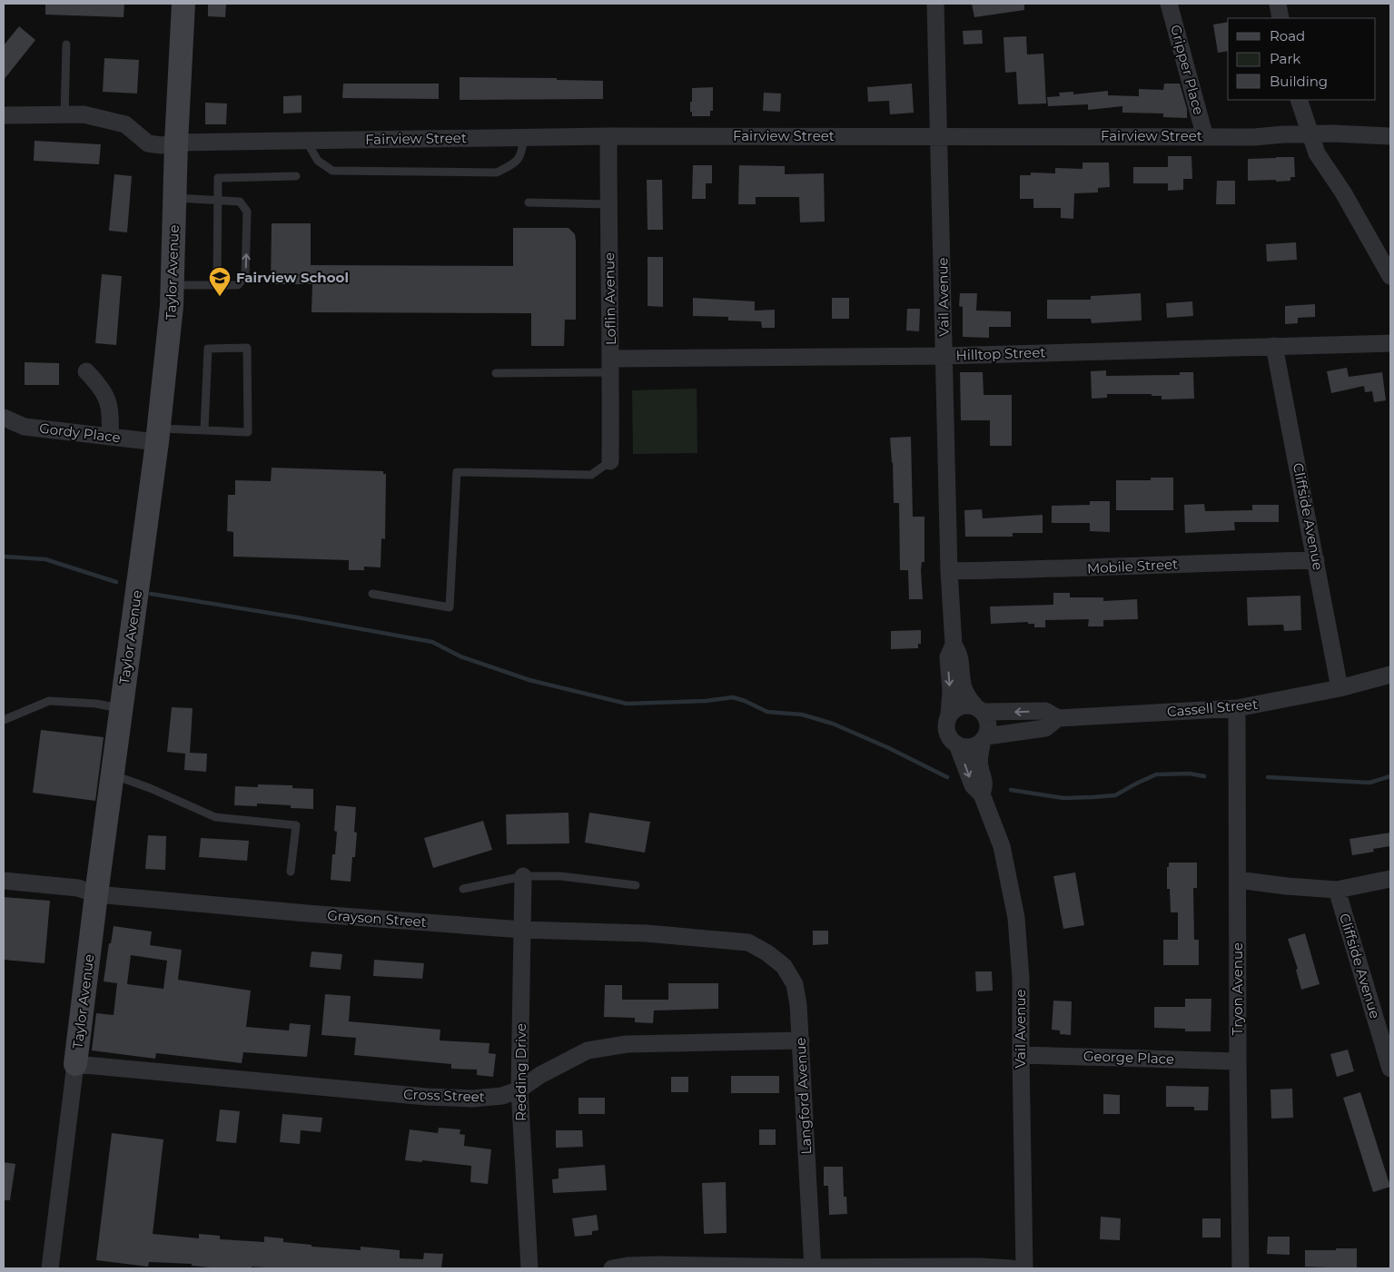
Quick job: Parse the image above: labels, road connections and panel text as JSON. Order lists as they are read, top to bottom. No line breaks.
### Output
{"streets":{"street":["Gripper Place","Fairview Street","Taylor Avenue","Vail Avenue","Loflin Avenue","Hilltop Street","Gordy Place","Cliffside Avenue","Mobile Street","Cassell Street","Grayson Street","Tryon Avenue","George Place","Redding Drive","Cross Street","Langford Avenue"]},"crossings":[["Gripper Place","Fairview Street"],["Fairview Street","Taylor Avenue"],["Fairview Street","Vail Avenue"],["Fairview Street","Loflin Avenue"],["Taylor Avenue","Gordy Place"],["Taylor Avenue","Grayson Street"],["Taylor Avenue","Cross Street"],["Vail Avenue","Hilltop Street"],["Vail Avenue","Mobile Street"],["Vail Avenue","Cassell Street"],["Vail Avenue","George Place"],["Loflin Avenue","Hilltop Street"],["Hilltop Street","Cliffside Avenue"],["Cliffside Avenue","Mobile Street"],["Cliffside Avenue","Cassell Street"],["Cassell Street","Tryon Avenue"],["Grayson Street","Redding Drive"],["Grayson Street","Langford Avenue"],["Tryon Avenue","George Place"],["Redding Drive","Cross Street"],["Cross Street","Langford Avenue"]],"places":{"school or university":["Fairview School"]},"legend":["Road","Park","Building"]}
